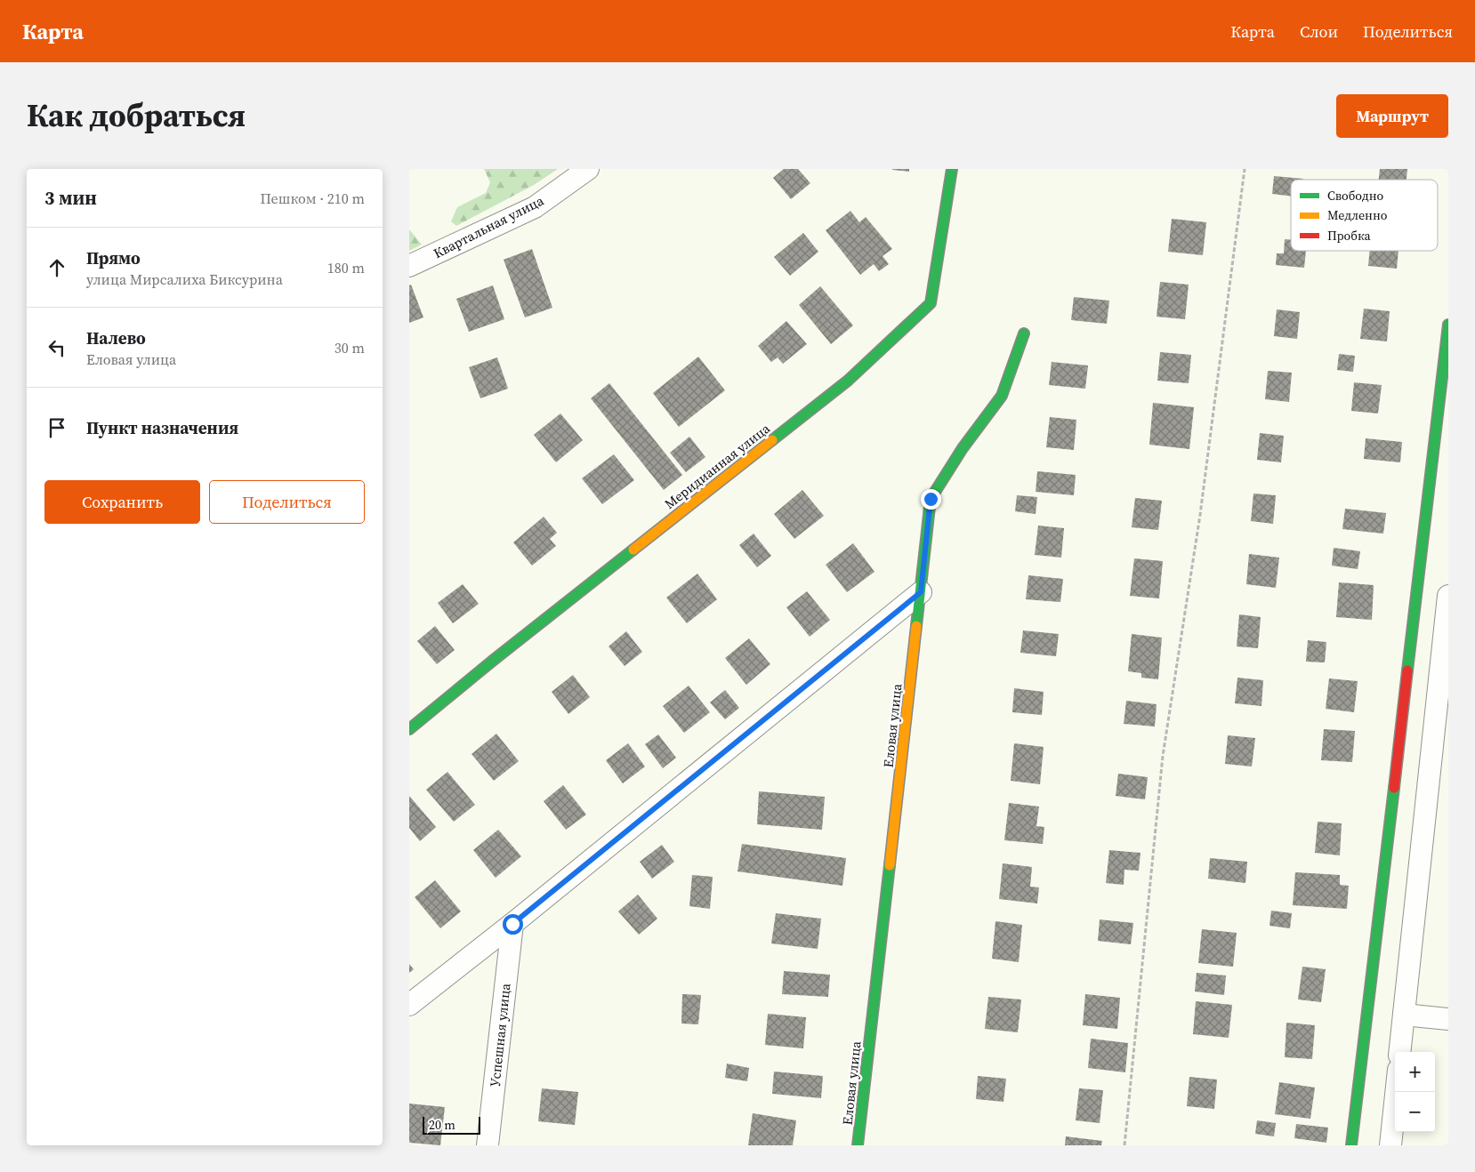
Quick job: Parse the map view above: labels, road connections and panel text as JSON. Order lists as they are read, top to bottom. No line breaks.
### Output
{"streets":{"street":["Квартальная улица","Меридианная улица","Еловая улица","Успешная улица"]},"legend":["Свободно","Медленно","Пробка"],"scale_bar":"20 m","page":{"header":"Карта","nav":["Карта","Слои","Поделиться"],"title":"Как добраться","buttons":["Маршрут",["Сохранить","Поделиться"]],"heading":["3 мин","Пешком · 210 m"],"list":[["Прямо","улица Мирсалиха Биксурина","180 m"],["Налево","Еловая улица","30 m"],"Пункт назначения"],"map_buttons":["+","−"],"scale":"20 m"}}
